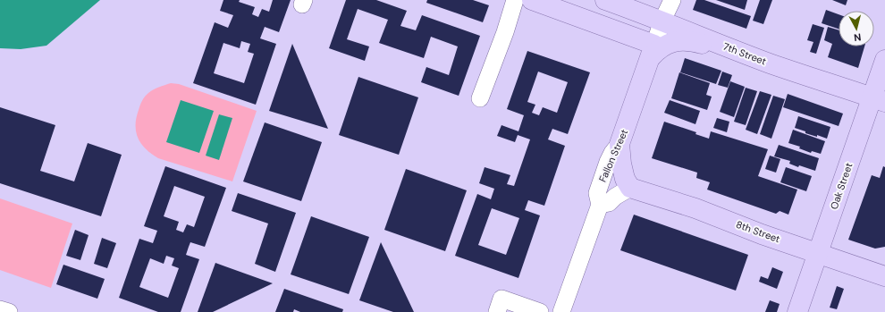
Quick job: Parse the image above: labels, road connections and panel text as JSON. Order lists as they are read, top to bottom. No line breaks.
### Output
{"streets":{"main road":["7th Street","Fallon Street","Oak Street","8th Street"]},"crossings":[["7th Street","Fallon Street"],["7th Street","Oak Street"],["Oak Street","8th Street"]],"north":"bottom"}
